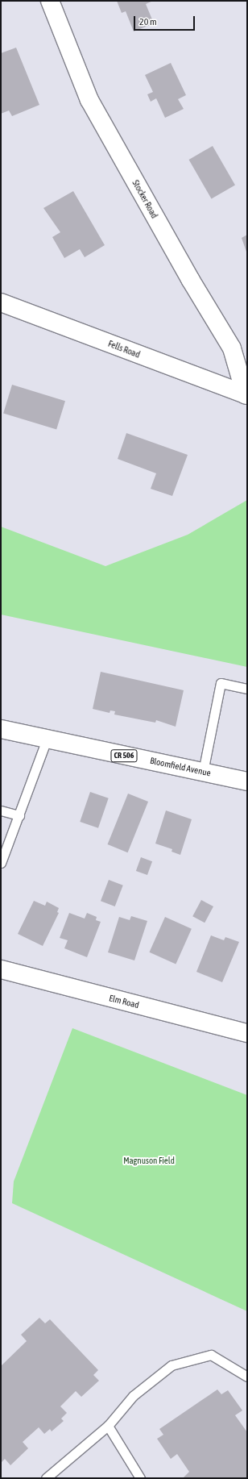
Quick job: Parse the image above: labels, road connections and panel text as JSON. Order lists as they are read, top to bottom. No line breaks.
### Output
{"streets":{"street":["Stocker Road","Fells Road","CR 506","Bloomfield Avenue","Elm Road"]},"crossings":[["Stocker Road","Fells Road"]],"parks":["Magnuson Field"],"scale_bar":"20 m"}
